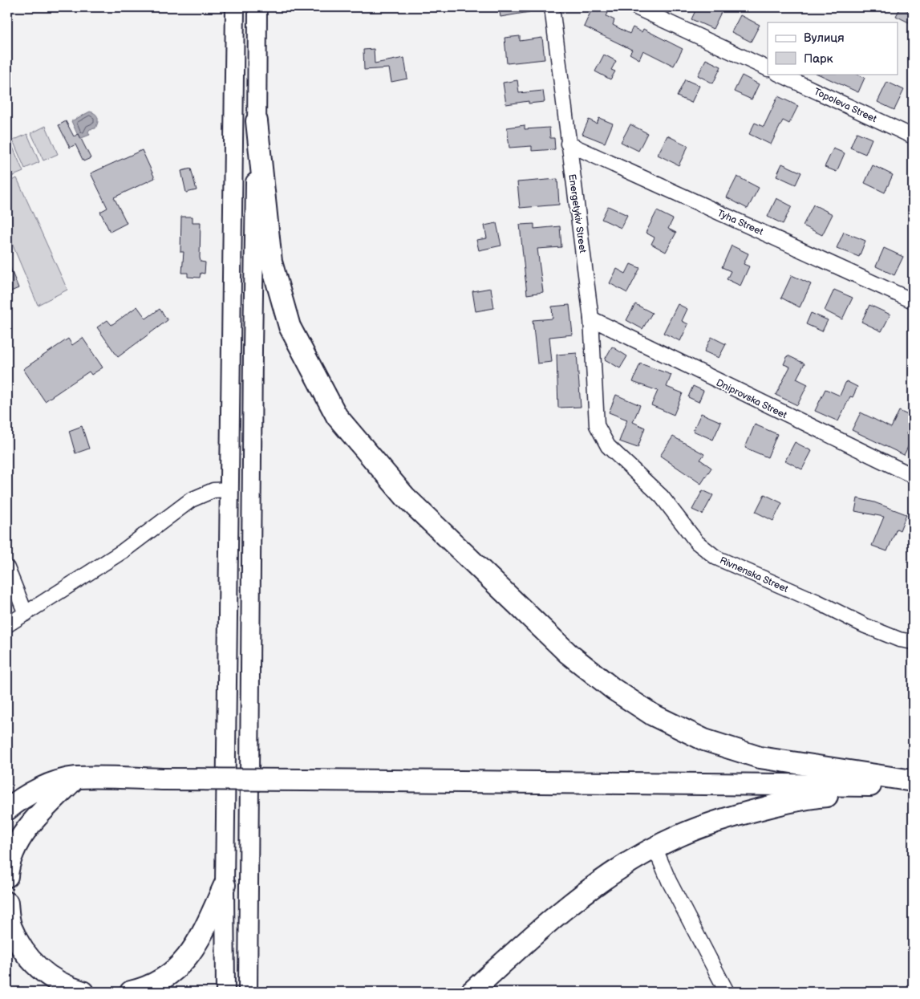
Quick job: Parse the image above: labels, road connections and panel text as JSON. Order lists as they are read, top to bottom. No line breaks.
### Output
{"streets":{"street":["Topoleva Street","Energetykiv Street","Tyha Street","Dniprovska Street","Rivnenska Street"]},"crossings":[["Energetykiv Street","Tyha Street"],["Energetykiv Street","Dniprovska Street"],["Energetykiv Street","Rivnenska Street"]],"legend":["Вулиця","Парк"]}
